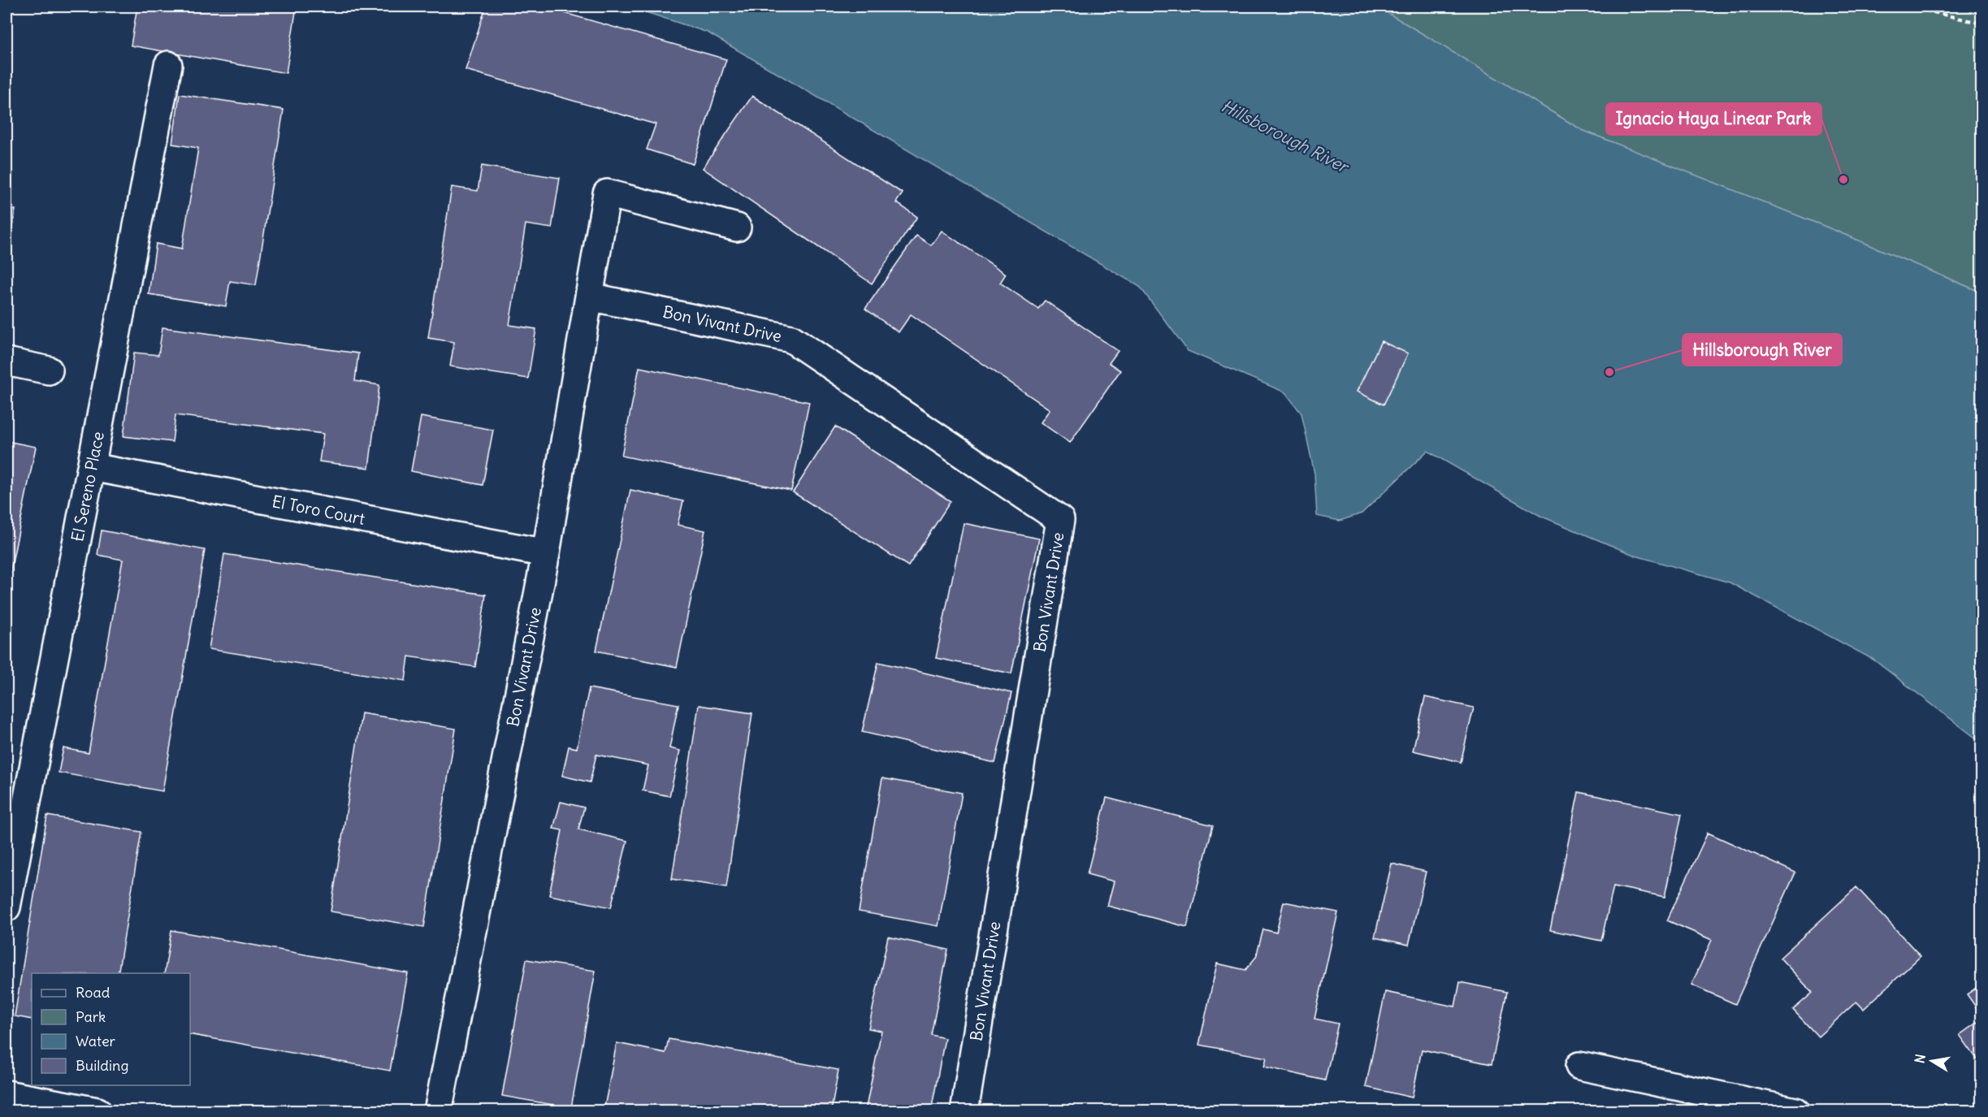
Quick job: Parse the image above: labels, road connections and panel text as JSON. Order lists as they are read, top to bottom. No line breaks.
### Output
{"streets":{"street":["Bon Vivant Drive","El Sereno Place","El Toro Court"]},"crossings":[["Bon Vivant Drive","El Toro Court"],["El Sereno Place","El Toro Court"]],"water":["Hillsborough River"],"places":["Ignacio Haya Linear Park","Hillsborough River"],"legend":["Road","Park","Water","Building"],"north":"left"}
